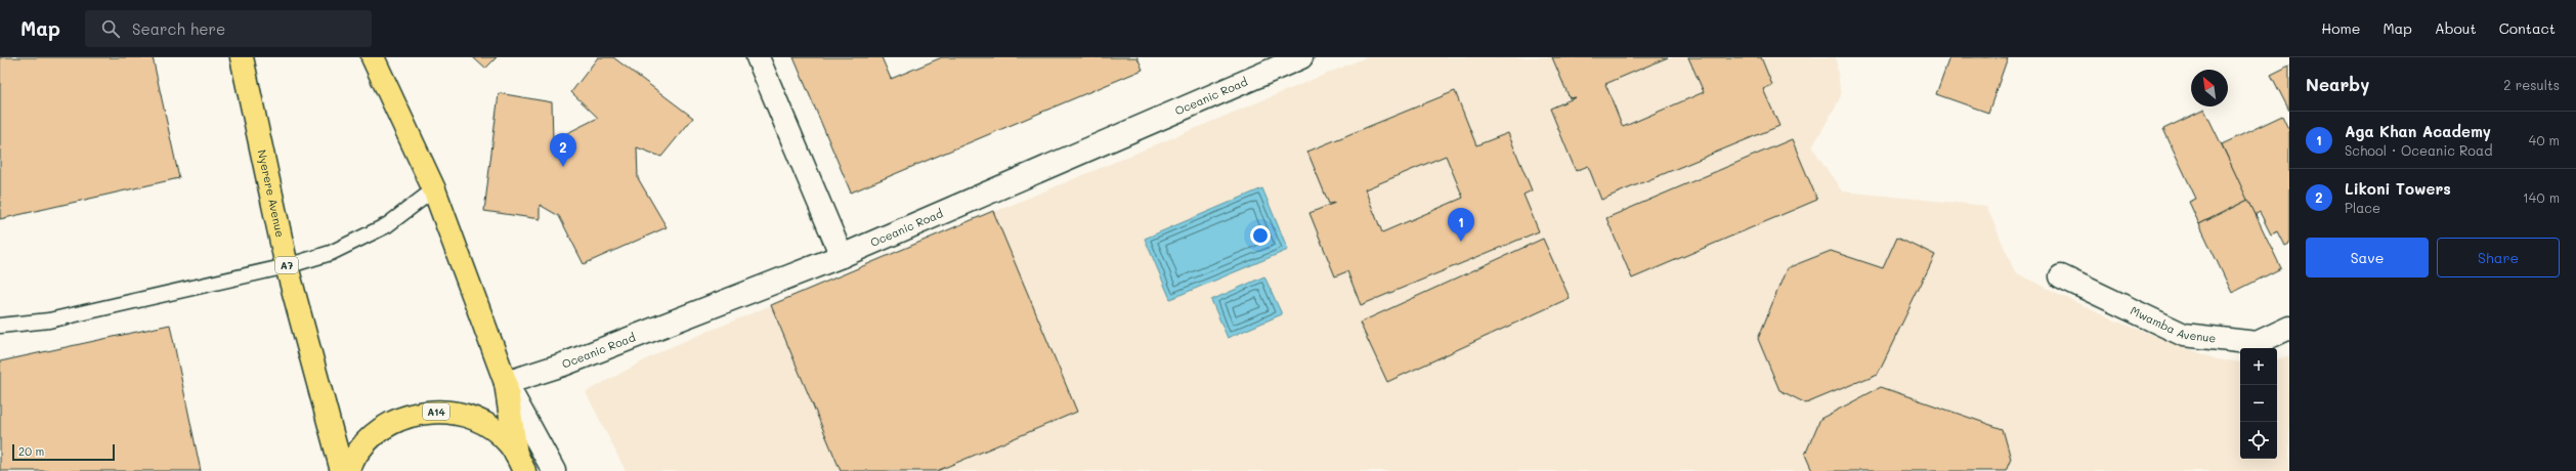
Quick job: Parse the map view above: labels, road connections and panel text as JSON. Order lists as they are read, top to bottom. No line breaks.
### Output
{"streets":{"highway":["Nyerere Avenue","A7","A14"],"street":["Oceanic Road","Mwamba Avenue"]},"scale_bar":"20 m","north":"top left","page":{"header":"Map","search":"Search here","nav":["Home","Map","About","Contact"],"heading":["Nearby","2 results"],"list":[{"mark":"1","name":"Aga Khan Academy","note":"School · Oceanic Road","value":"40 m"},{"mark":"2","name":"Likoni Towers","note":"Place","value":"140 m"}],"pins":["2","1"],"buttons":["Save","Share"],"map_buttons":["+","−"],"scale":"20 m"}}
